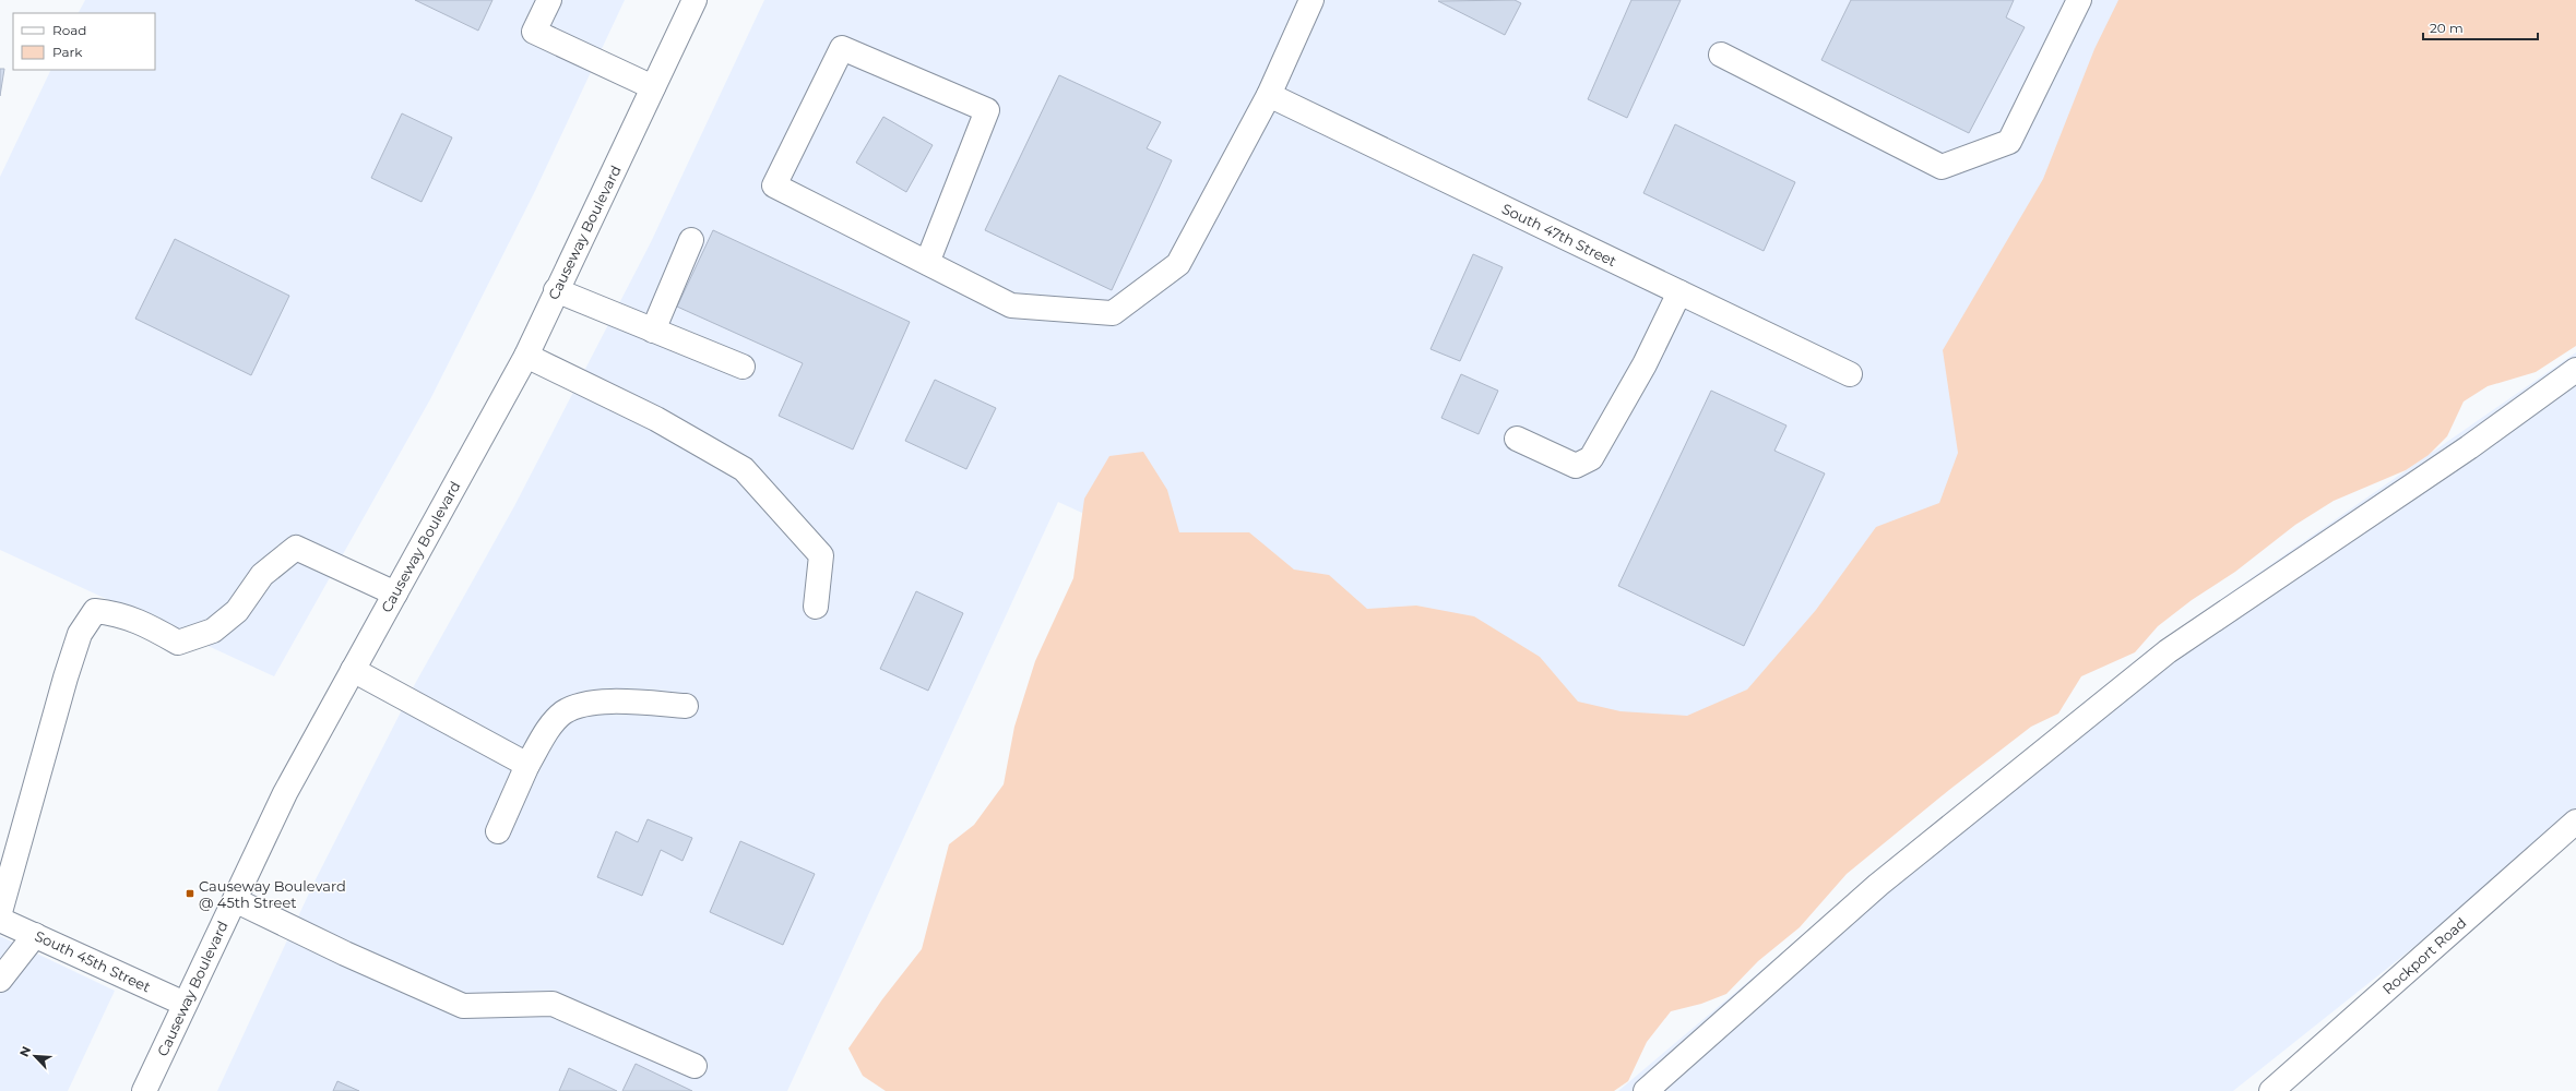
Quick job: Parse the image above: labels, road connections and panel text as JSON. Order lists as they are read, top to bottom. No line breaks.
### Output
{"streets":{"street":["Causeway Boulevard","South 47th Street","Rockport Road","South 45th Street"]},"crossings":[["Causeway Boulevard","South 45th Street"]],"places":{"transit":["Causeway Boulevard @ 45th Street"]},"legend":["Road","Park"],"scale_bar":"20 m","north":"top left"}
